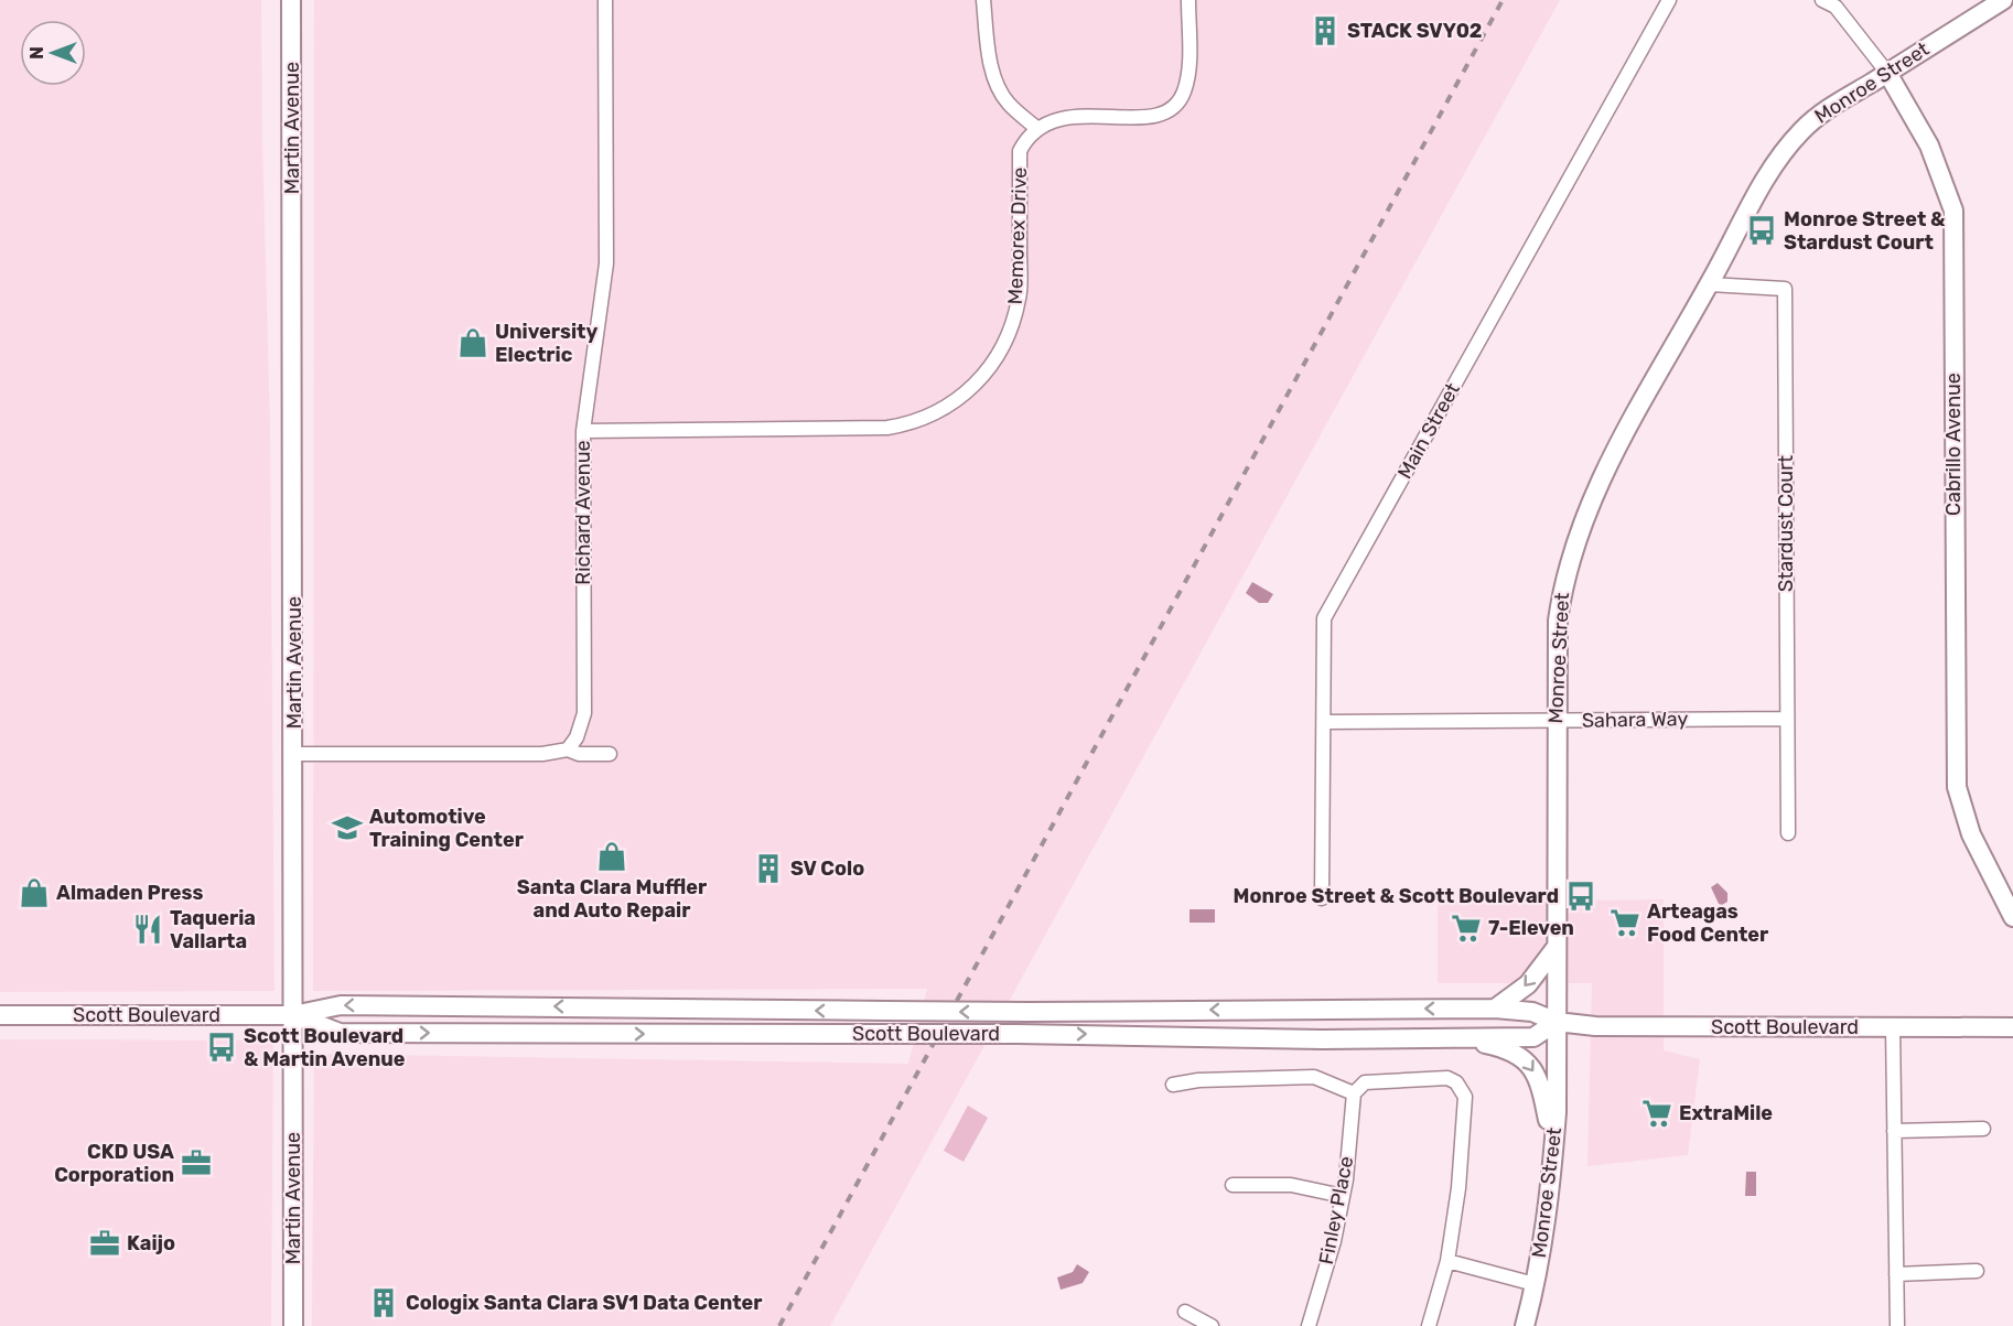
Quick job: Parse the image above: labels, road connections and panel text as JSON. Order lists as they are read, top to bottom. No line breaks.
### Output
{"streets":{"main road":["Monroe Street","Martin Avenue","Cabrillo Avenue","Scott Boulevard"],"street":["Memorex Drive","Main Street","Richard Avenue","Stardust Court","Sahara Way","Finley Place"]},"crossings":[["Monroe Street","Cabrillo Avenue"],["Monroe Street","Stardust Court"],["Monroe Street","Sahara Way"],["Monroe Street","Scott Boulevard"],["Martin Avenue","Scott Boulevard"],["Memorex Drive","Richard Avenue"],["Main Street","Sahara Way"],["Stardust Court","Sahara Way"]],"places":{"building":["STACK SVY02","SV Colo","Cologix Santa Clara SV1 Data Center"],"bus stop":["Monroe Street & Stardust Court","Monroe Street & Scott Boulevard","Scott Boulevard & Martin Avenue"],"shop":["University Electric","Santa Clara Muffler and Auto Repair","Almaden Press"],"school or university":["Automotive Training Center"],"supermarket":["Arteagas Food Center","7-Eleven","ExtraMile"],"restaurant":["Taqueria Vallarta"],"office":["CKD USA Corporation","Kaijo"]},"north":"left"}
